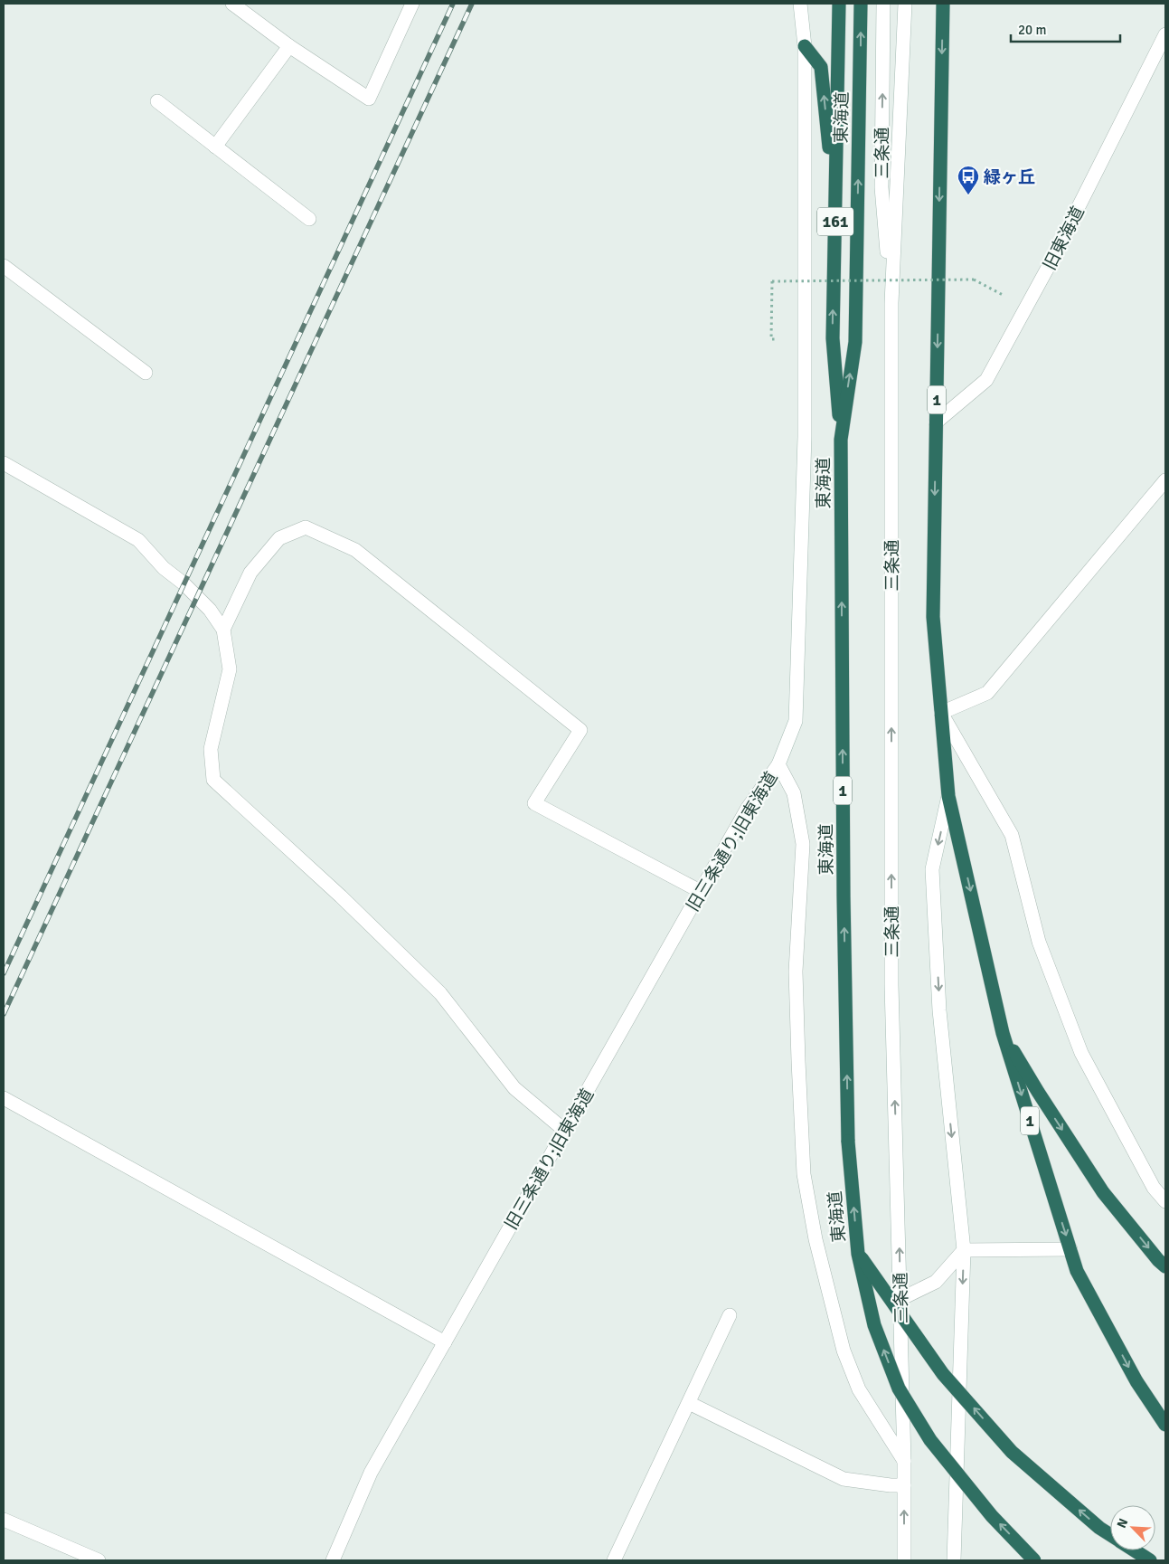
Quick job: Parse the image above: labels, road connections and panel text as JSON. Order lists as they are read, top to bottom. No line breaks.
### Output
{"streets":{"highway":["東海道","161","1"],"street":["三条通","旧東海道","旧三条通り;旧東海道"]},"crossings":[["東海道","161"],["旧東海道","1"]],"places":{"bus stop":["緑ヶ丘"]},"scale_bar":"20 m","north":"top left"}
